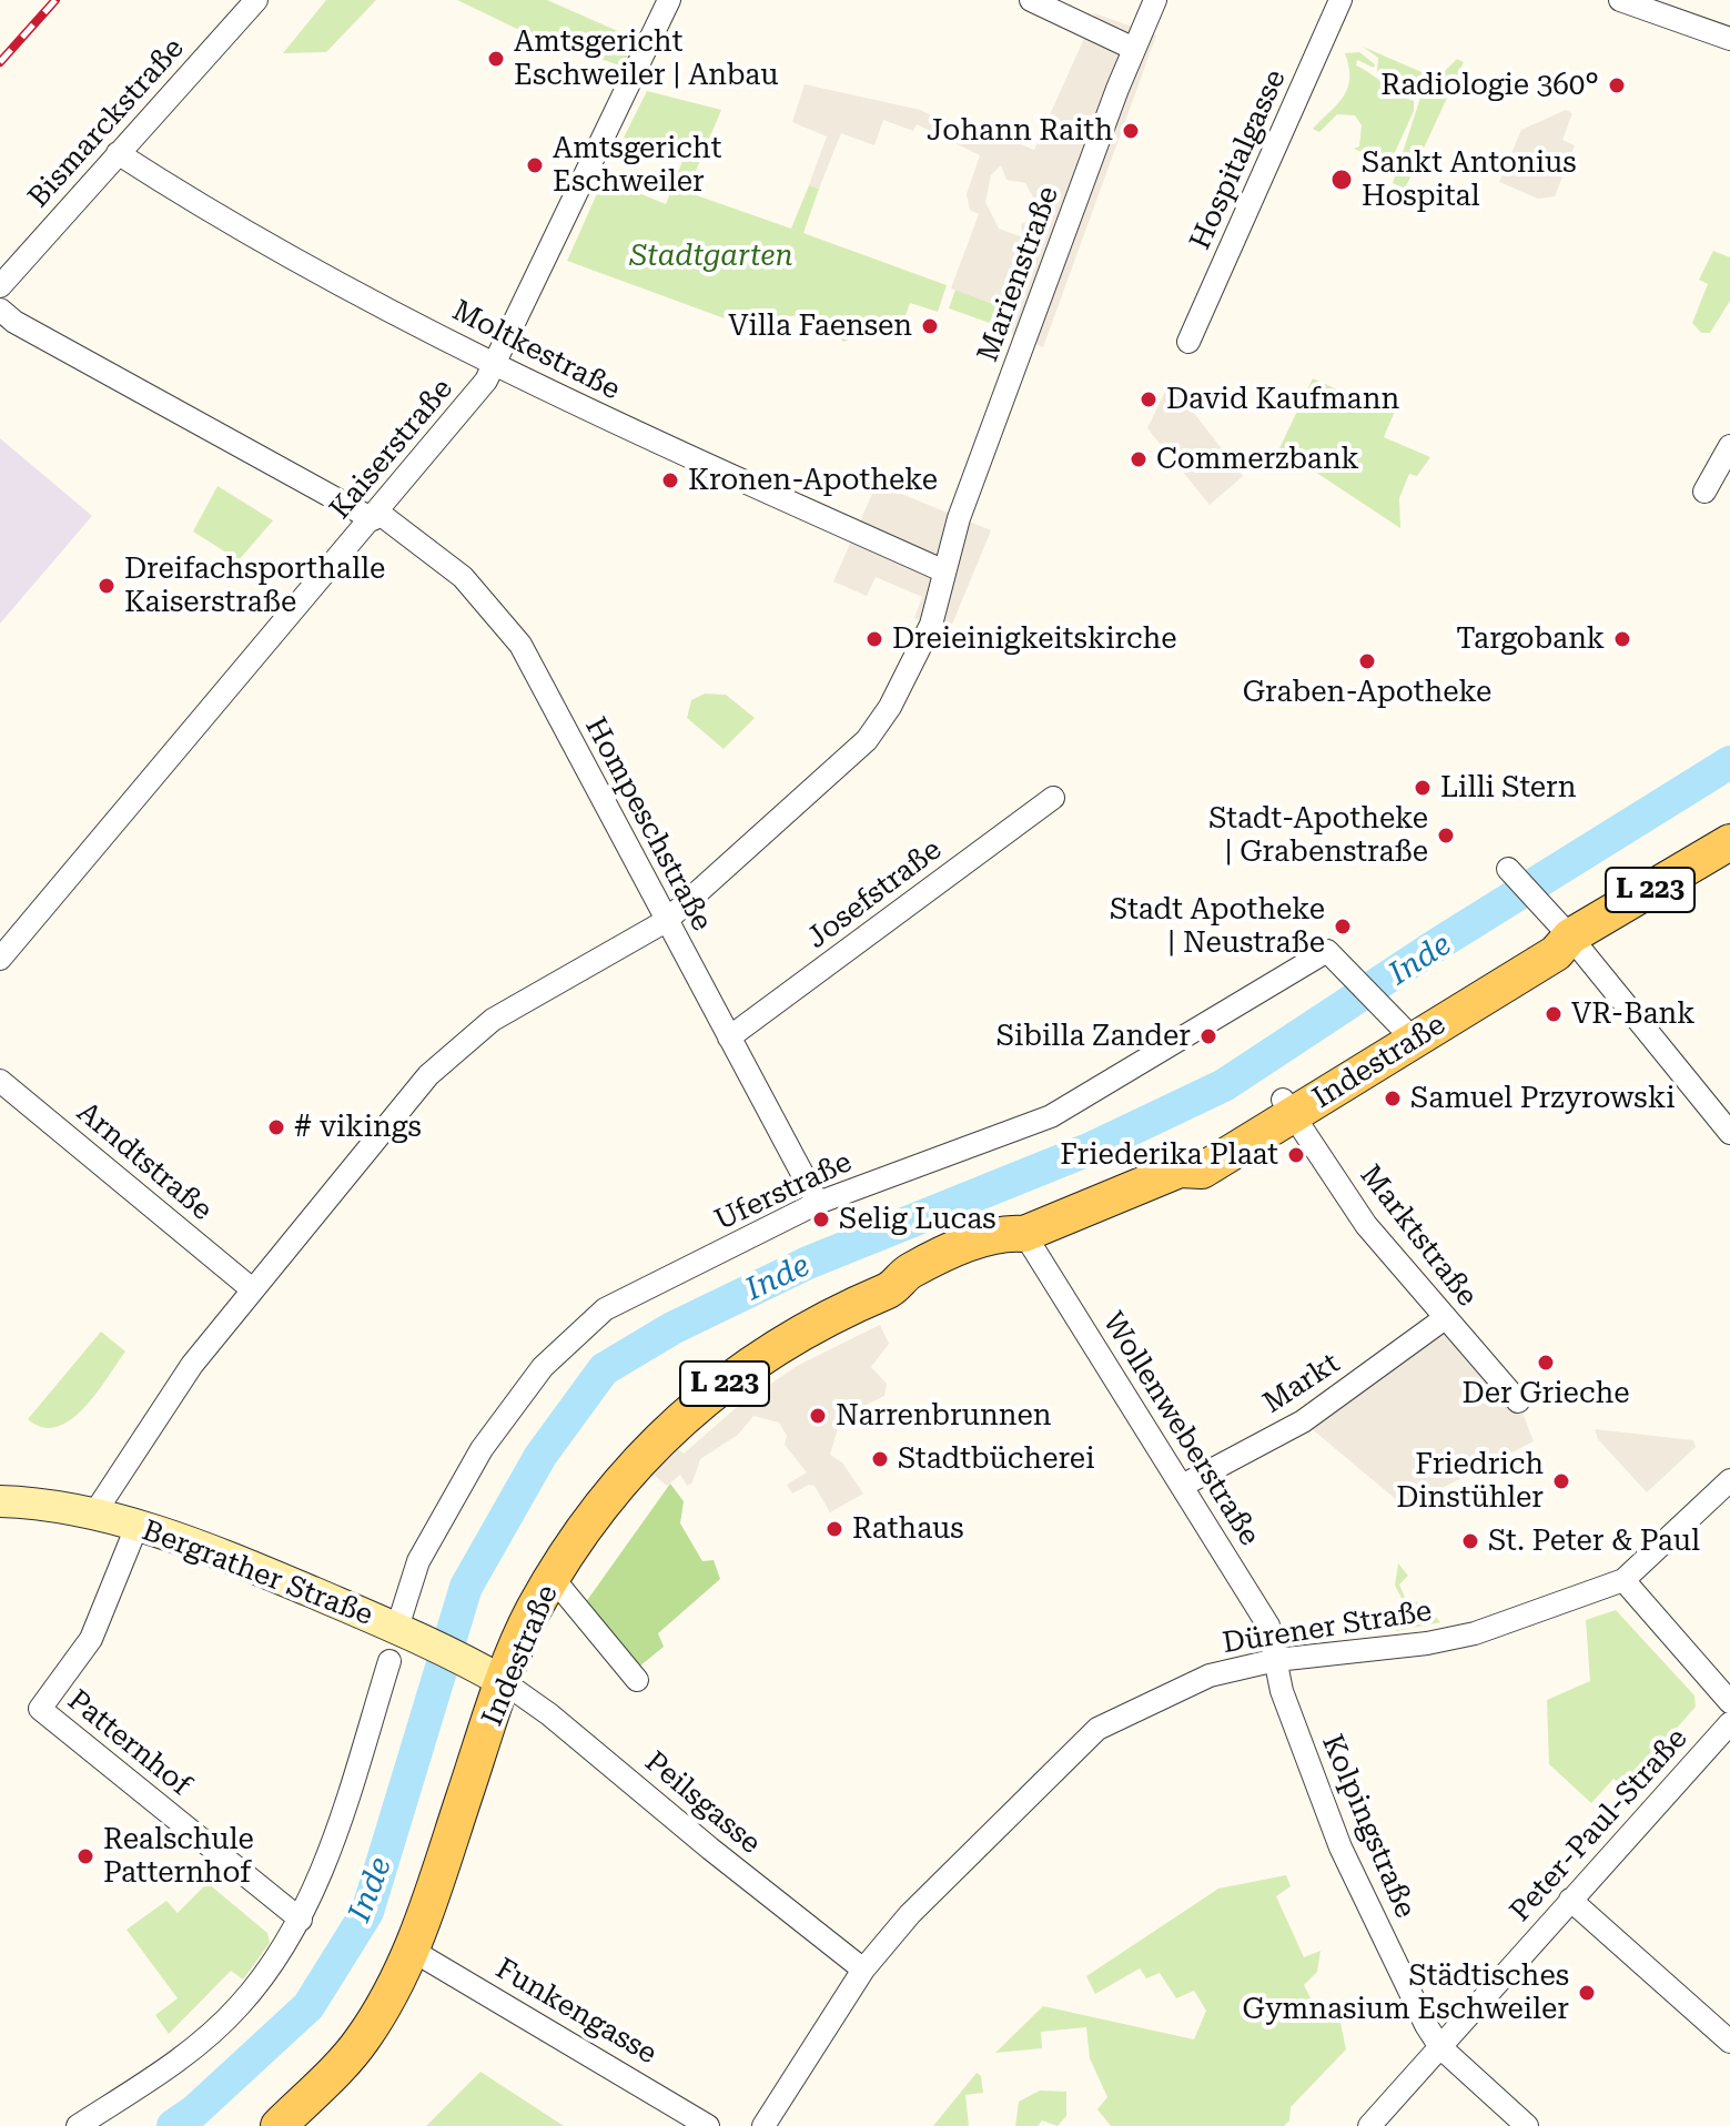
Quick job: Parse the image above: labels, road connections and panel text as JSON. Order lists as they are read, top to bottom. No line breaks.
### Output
{"streets":{"main road":["L 223","Indestraße","Bergrather Straße"],"street":["Bismarckstraße","Hospitalgasse","Marienstraße","Moltkestraße","Kaiserstraße","Hompeschstraße","Josefstraße","Arndtstraße","Uferstraße","Marktstraße","Markt","Wollenweberstraße","Dürener Straße","Patternhof","Peilsgasse","Peter-Paul-Straße","Kolpingstraße","Funkengasse"]},"crossings":[["Bismarckstraße","Moltkestraße"],["Marienstraße","Moltkestraße"],["Marienstraße","Hompeschstraße"],["Marienstraße","Arndtstraße"],["Marienstraße","Bergrather Straße"],["Moltkestraße","Kaiserstraße"],["Kaiserstraße","Hompeschstraße"],["Hompeschstraße","Josefstraße"],["Hompeschstraße","Uferstraße"],["Indestraße","Uferstraße"],["Indestraße","Marktstraße"],["Indestraße","Wollenweberstraße"],["Indestraße","Bergrather Straße"],["Indestraße","Peilsgasse"],["Indestraße","Funkengasse"],["Uferstraße","Bergrather Straße"],["Marktstraße","Markt"],["Markt","Wollenweberstraße"],["Wollenweberstraße","Dürener Straße"],["Wollenweberstraße","Kolpingstraße"],["Bergrather Straße","Patternhof"],["Bergrather Straße","Peilsgasse"],["Dürener Straße","Peilsgasse"],["Dürener Straße","Kolpingstraße"],["Peter-Paul-Straße","Kolpingstraße"]],"water":["Inde"],"parks":["Stadtgarten"],"places":["Amtsgericht Eschweiler | Anbau","Radiologie 360°","Johann Raith","Amtsgericht Eschweiler","Sankt Antonius Hospital","Villa Faensen","David Kaufmann","Commerzbank","Kronen-Apotheke","Dreifachsporthalle Kaiserstraße","Dreieinigkeitskirche","Targobank","Graben-Apotheke","Lilli Stern","Stadt-Apotheke | Grabenstraße","Stadt Apotheke | Neustraße","VR-Bank","Sibilla Zander","Samuel Przyrowski","# vikings","Friederika Plaat","Selig Lucas","Der Grieche","Narrenbrunnen","Stadtbücherei","Friedrich Dinstühler","Rathaus","St. Peter & Paul","Realschule Patternhof","Städtisches Gymnasium Eschweiler"]}
